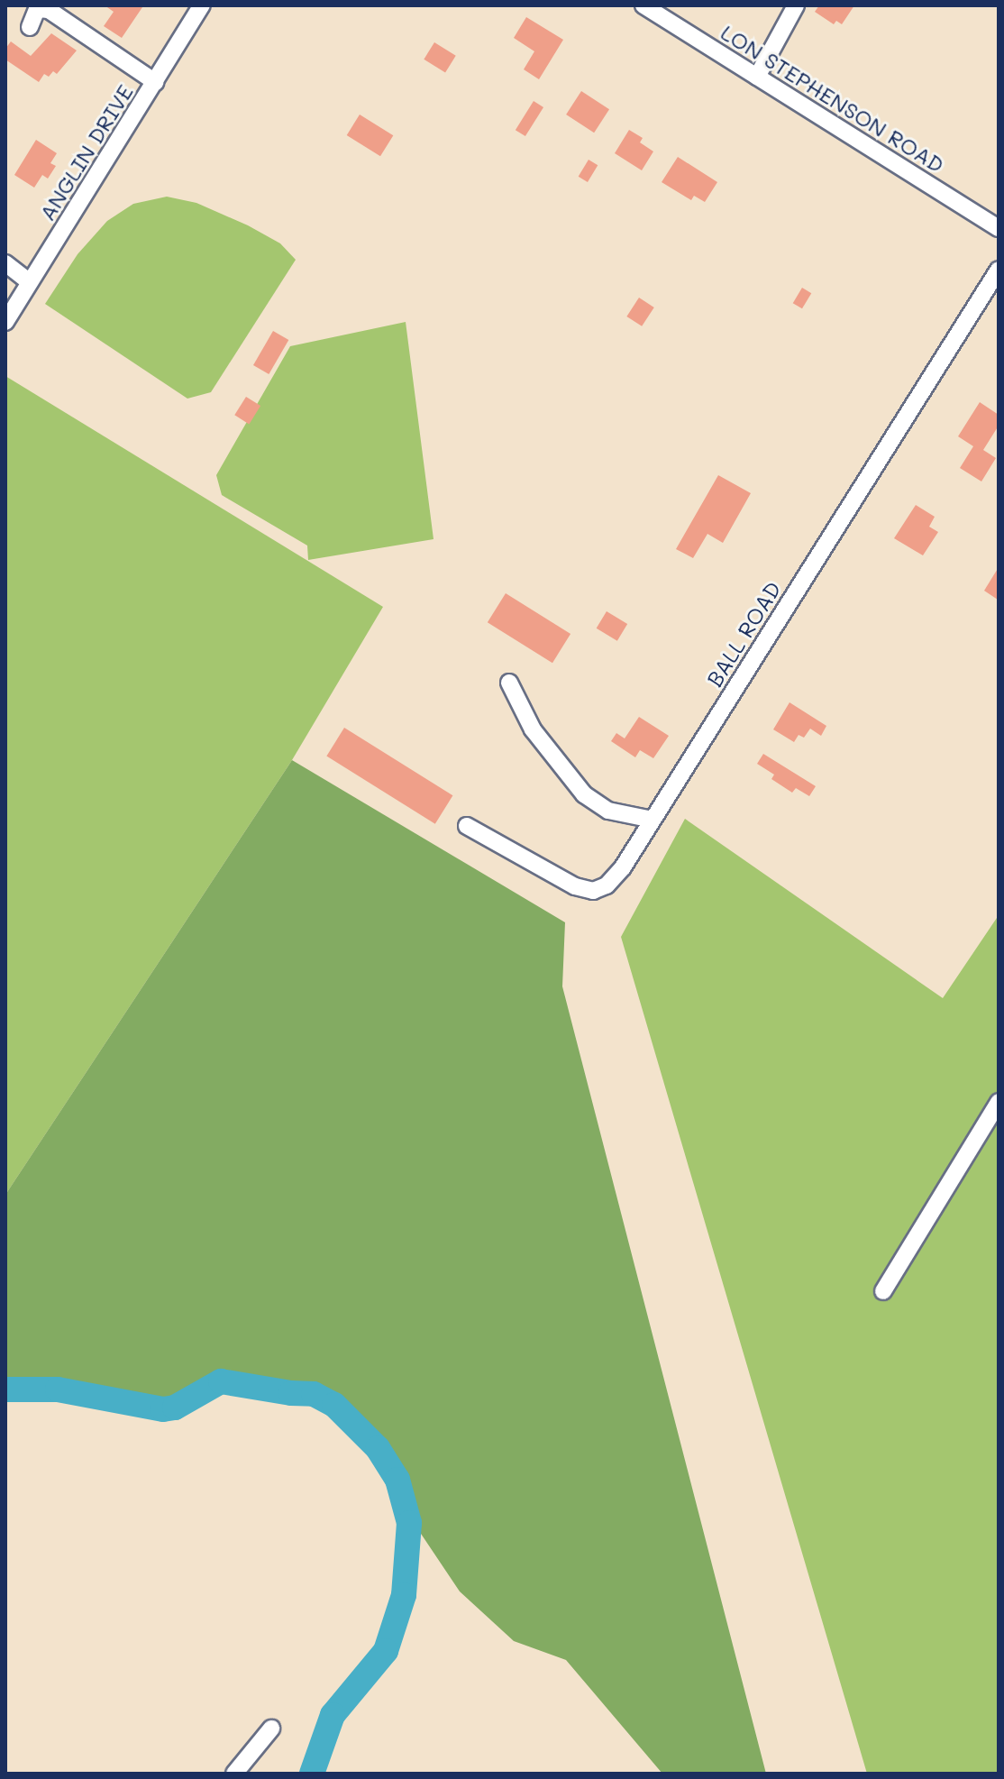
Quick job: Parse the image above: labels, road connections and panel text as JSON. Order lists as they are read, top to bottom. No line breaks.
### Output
{"streets":{"street":["LON STEPHENSON ROAD","ANGLIN DRIVE","BALL ROAD"]}}
